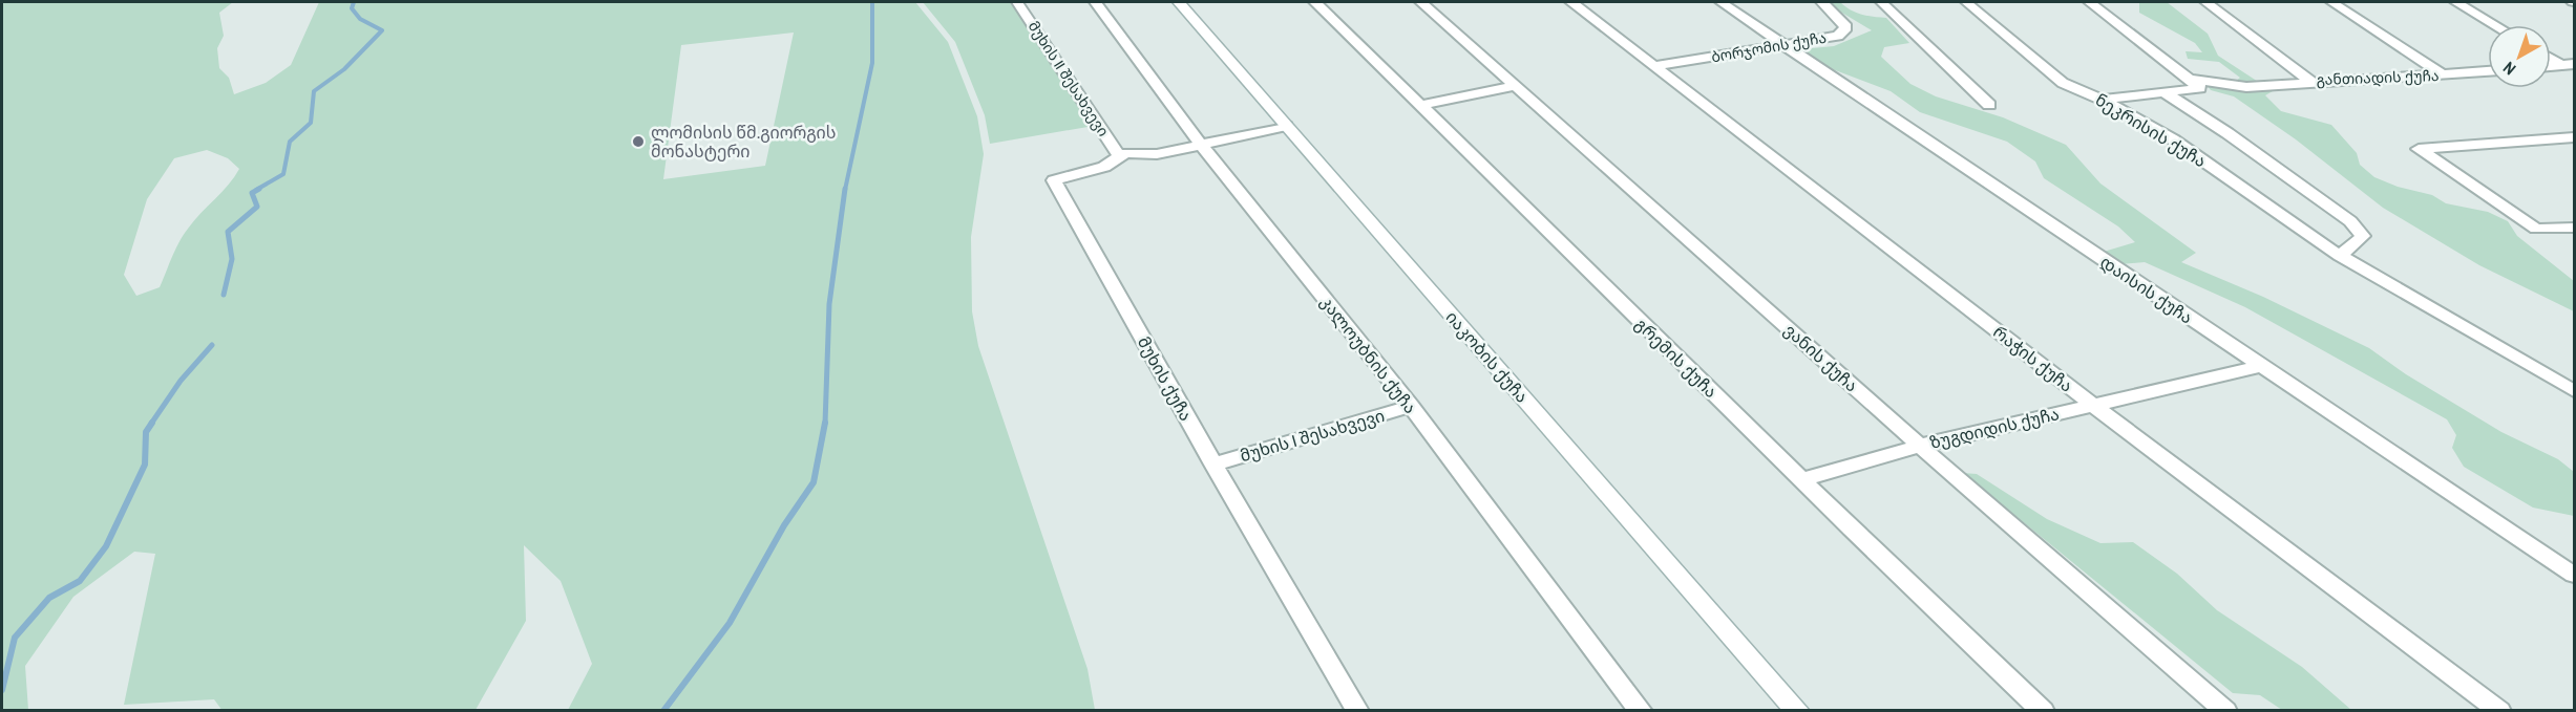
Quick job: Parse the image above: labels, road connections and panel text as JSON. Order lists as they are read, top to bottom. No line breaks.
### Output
{"streets":{"street":["ბორჯომის ქუჩა","განთიადის ქუჩა","მუხის II შესახვევი","ნეკრისის ქუჩა","დაისის ქუჩა","კალოუბნის ქუჩა","იაკობის ქუჩა","გრემის ქუჩა","ვანის ქუჩა","რაჭის ქუჩა","მუხის ქუჩა","ზუგდიდის ქუჩა","მუხის I შესახვევი"]},"crossings":[["ბორჯომის ქუჩა","დაისის ქუჩა"],["ბორჯომის ქუჩა","რაჭის ქუჩა"],["მუხის II შესახვევი","მუხის ქუჩა"],["დაისის ქუჩა","ზუგდიდის ქუჩა"],["კალოუბნის ქუჩა","მუხის ქუჩა"],["კალოუბნის ქუჩა","მუხის I შესახვევი"],["იაკობის ქუჩა","მუხის ქუჩა"],["გრემის ქუჩა","ზუგდიდის ქუჩა"],["ვანის ქუჩა","ზუგდიდის ქუჩა"],["რაჭის ქუჩა","ზუგდიდის ქუჩა"],["მუხის ქუჩა","მუხის I შესახვევი"]],"places":["ლომისის წმ.გიორგის მონასტერი"],"north":"bottom left"}
